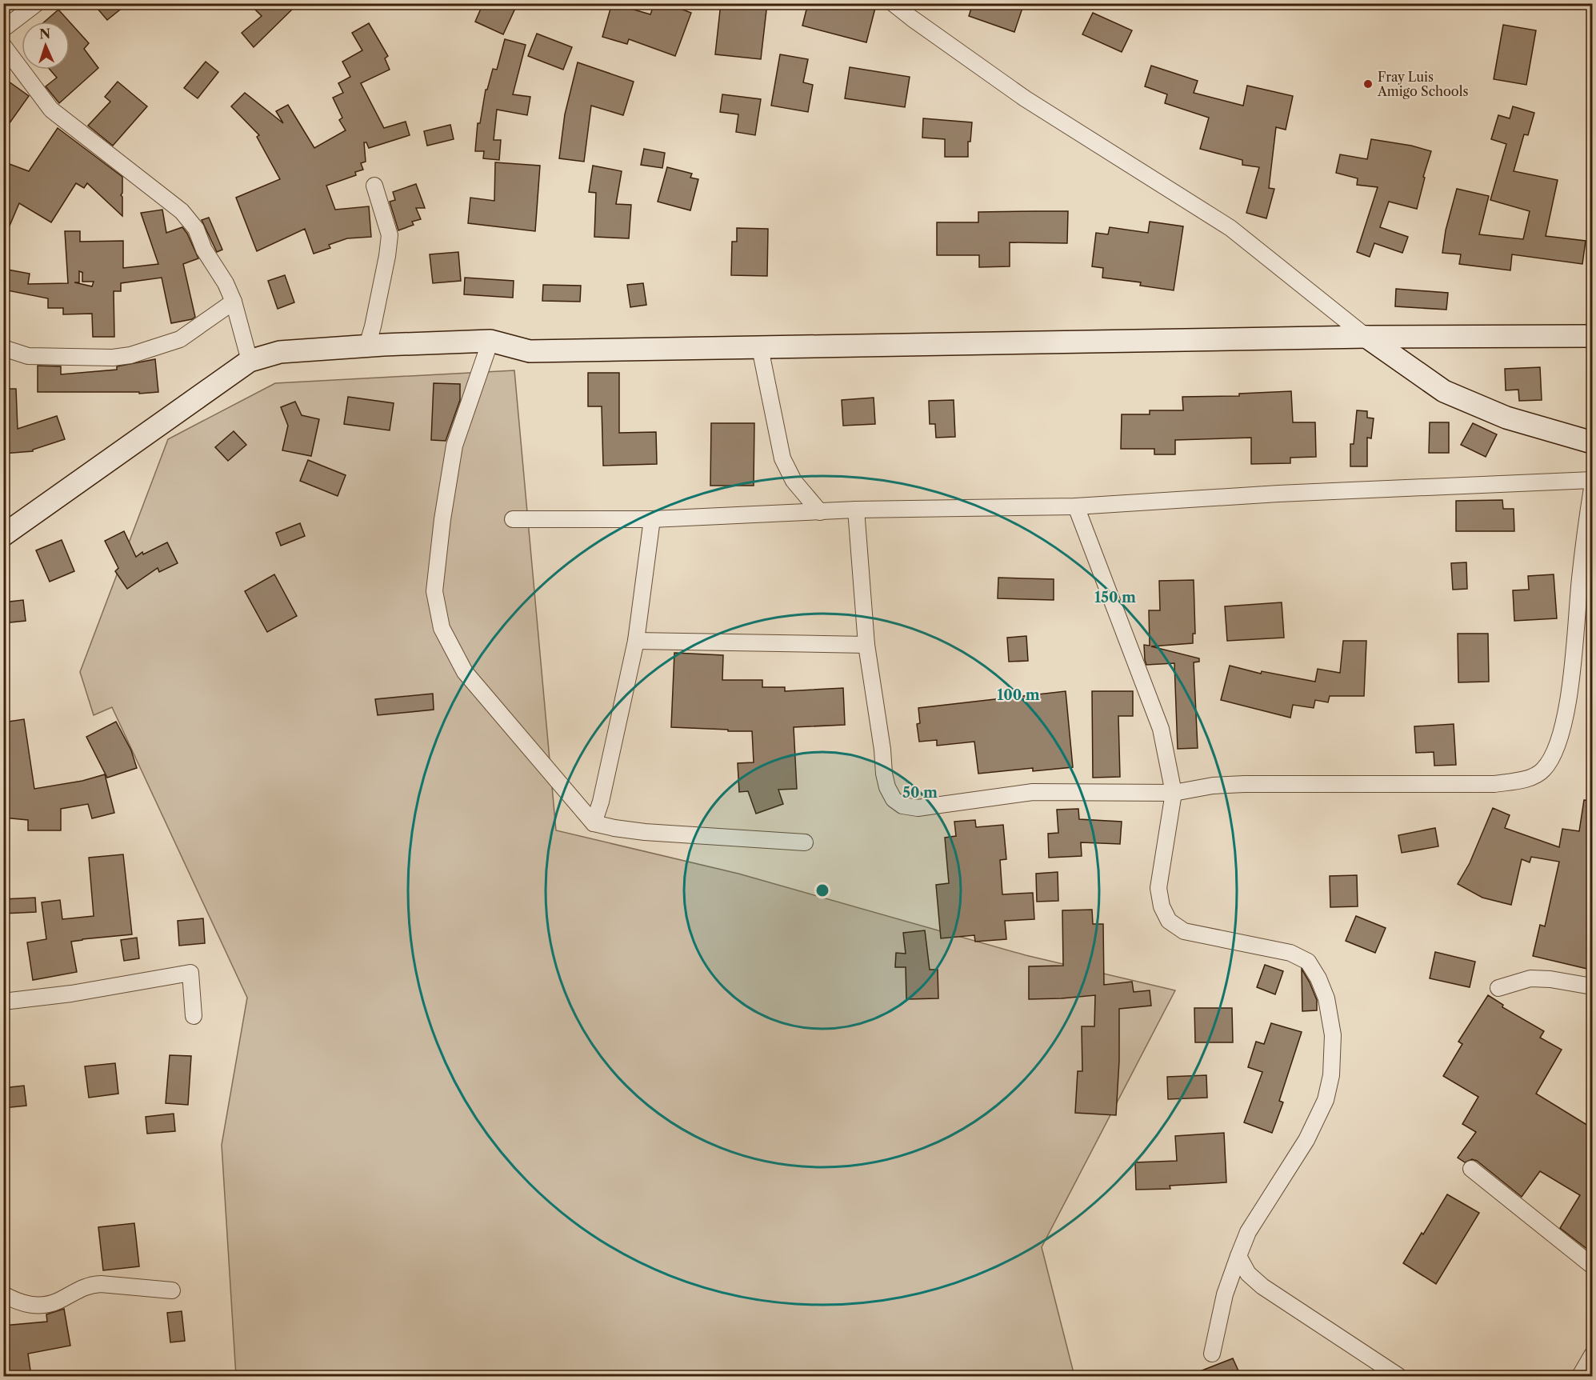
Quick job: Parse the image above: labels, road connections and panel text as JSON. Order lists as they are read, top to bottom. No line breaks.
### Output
{"places":["Fray Luis Amigo Schools"],"north":"top","rings":["150 m","100 m","50 m"]}
